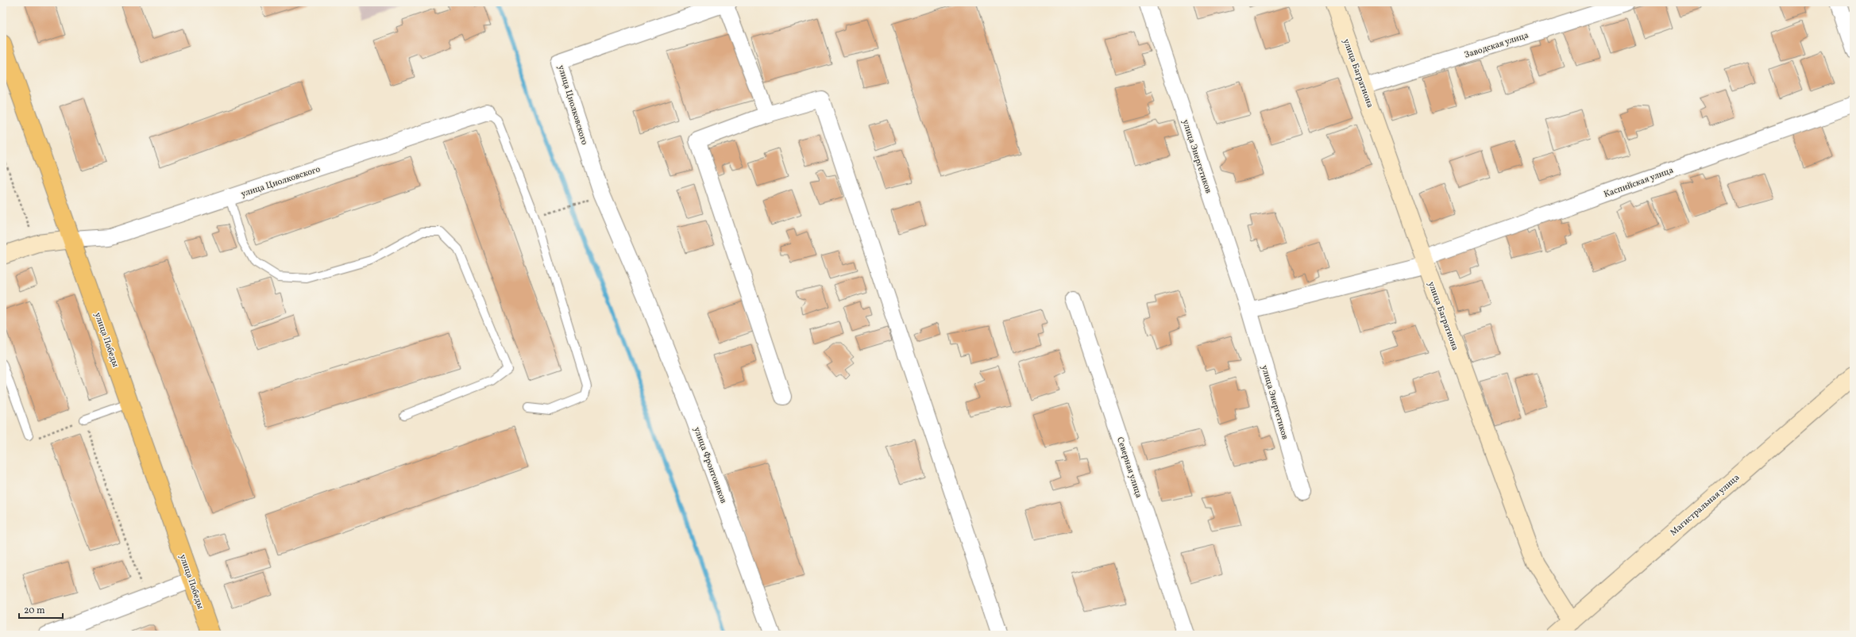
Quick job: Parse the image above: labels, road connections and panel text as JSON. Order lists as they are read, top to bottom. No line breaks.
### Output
{"streets":{"main road":["улица Победы"],"street":["Заводская улица","улица Багратиона","улица Циолковского","улица Энергетиков","Каспийская улица","улица Фронтовиков","Северная улица","Магистральная улица"]},"crossings":[["Заводская улица","улица Багратиона"],["улица Багратиона","Каспийская улица"],["улица Багратиона","Магистральная улица"],["улица Циолковского","улица Победы"],["улица Циолковского","улица Фронтовиков"]],"scale_bar":"20 m"}
